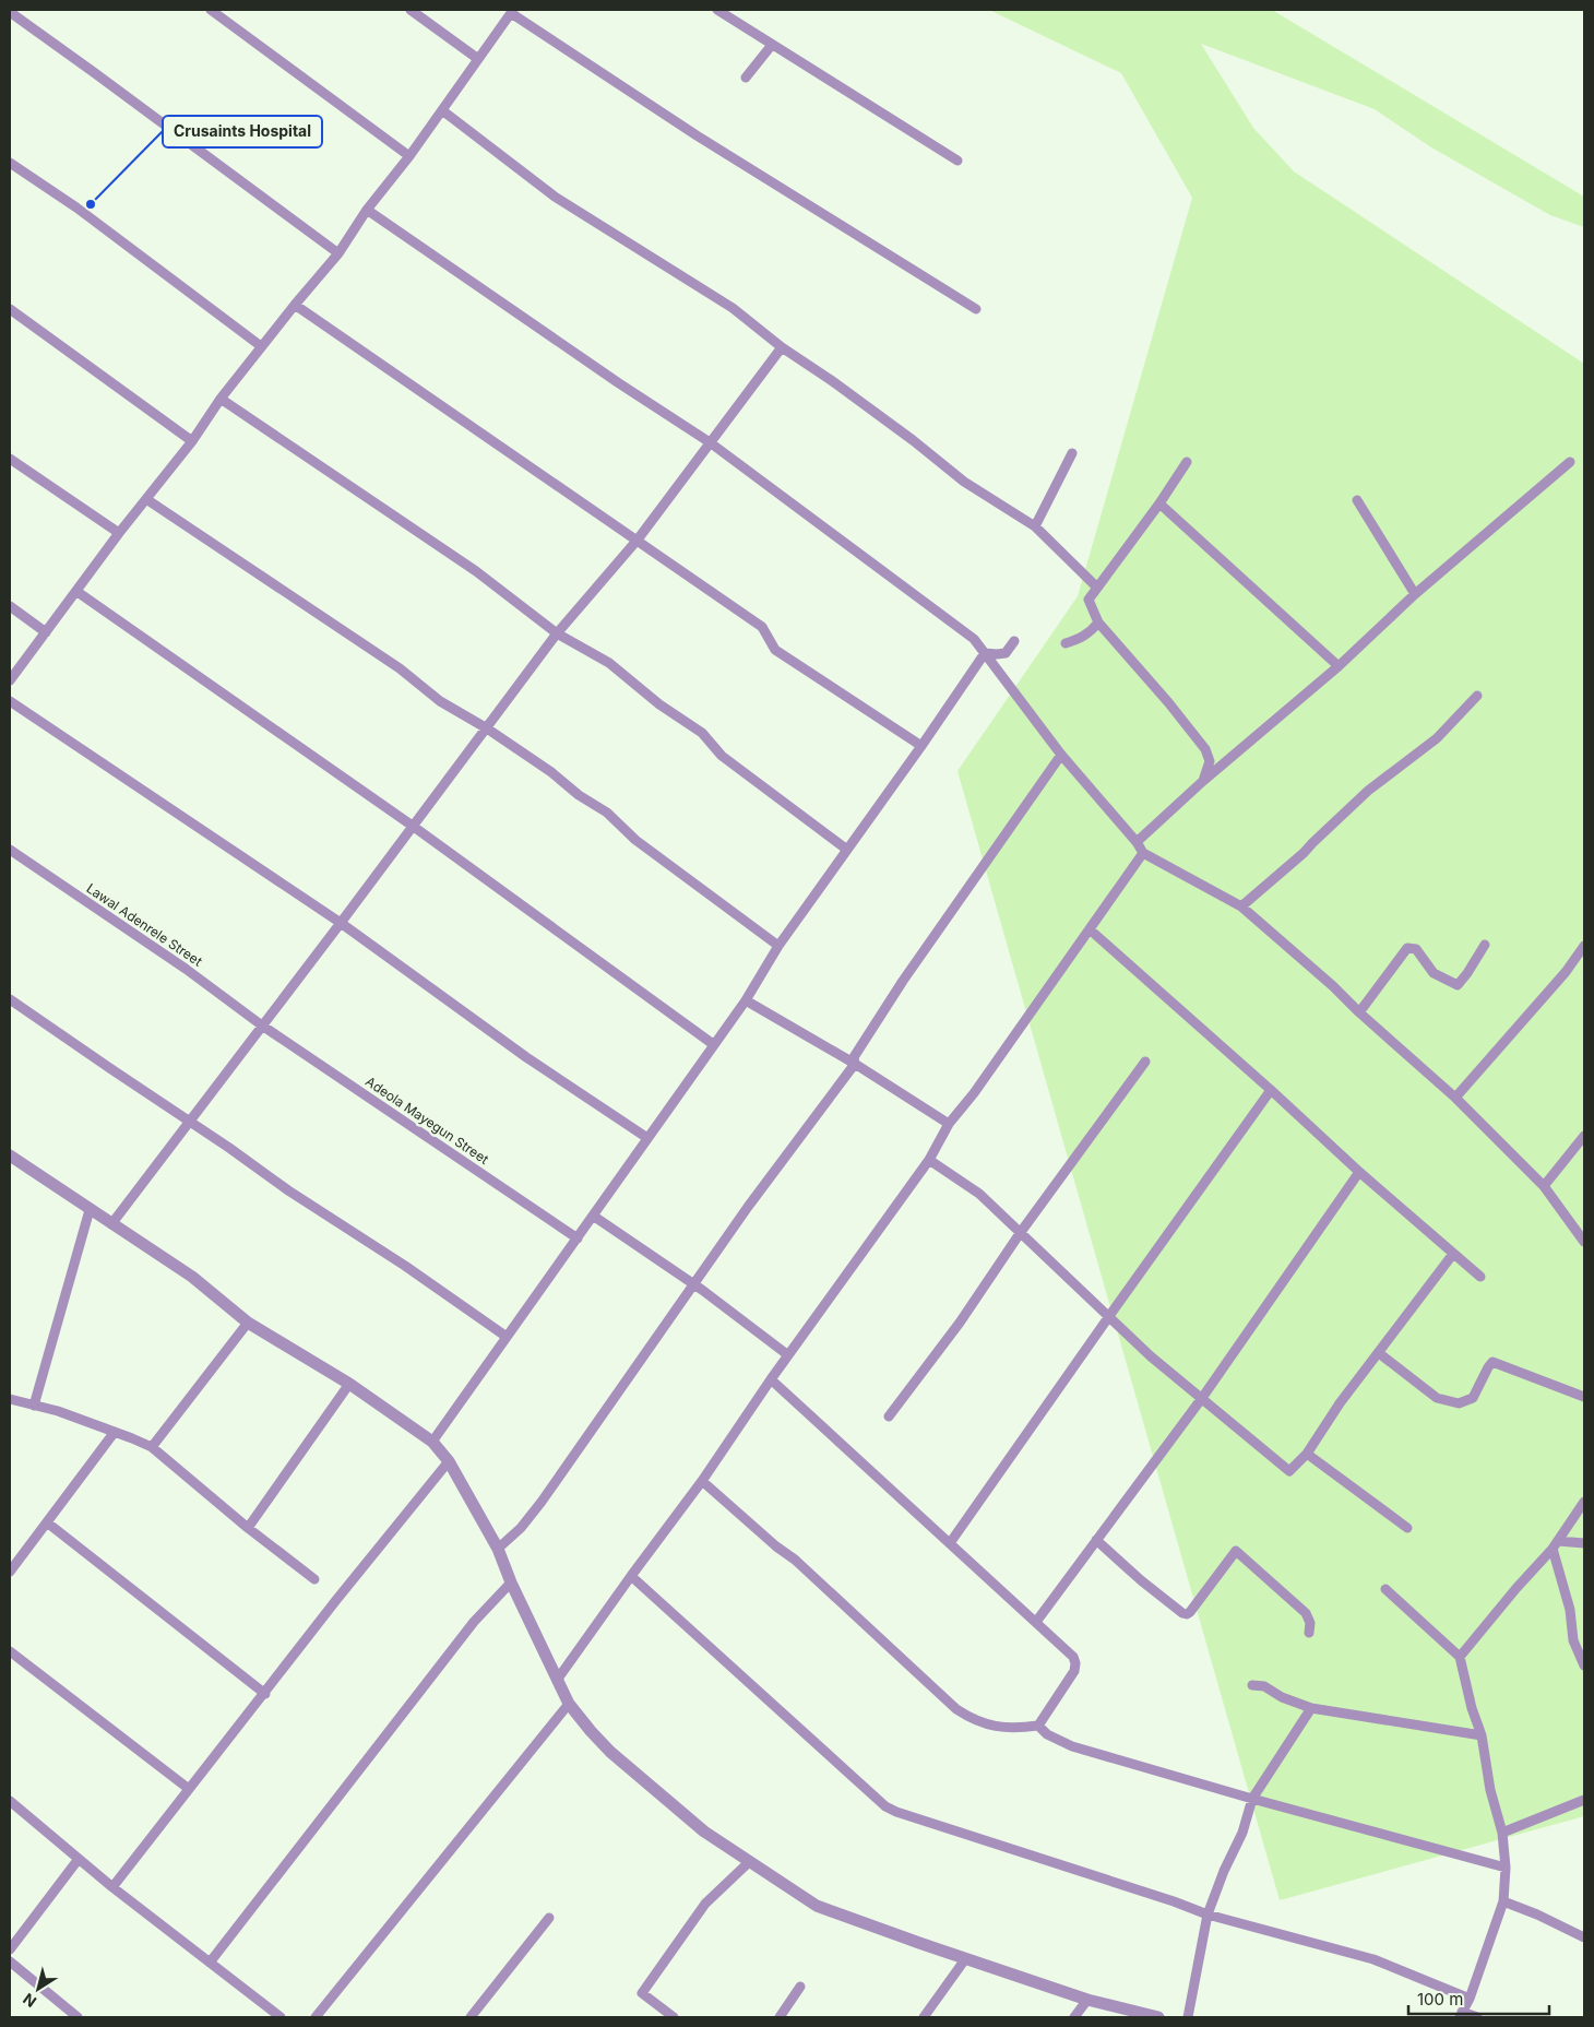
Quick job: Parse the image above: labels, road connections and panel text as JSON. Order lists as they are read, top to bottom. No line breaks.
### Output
{"streets":{"street":["Lawal Adenrele Street","Adeola Mayegun Street"]},"crossings":[["Lawal Adenrele Street","Adeola Mayegun Street"]],"places":["Crusaints Hospital"],"scale_bar":"100 m","north":"bottom left"}
